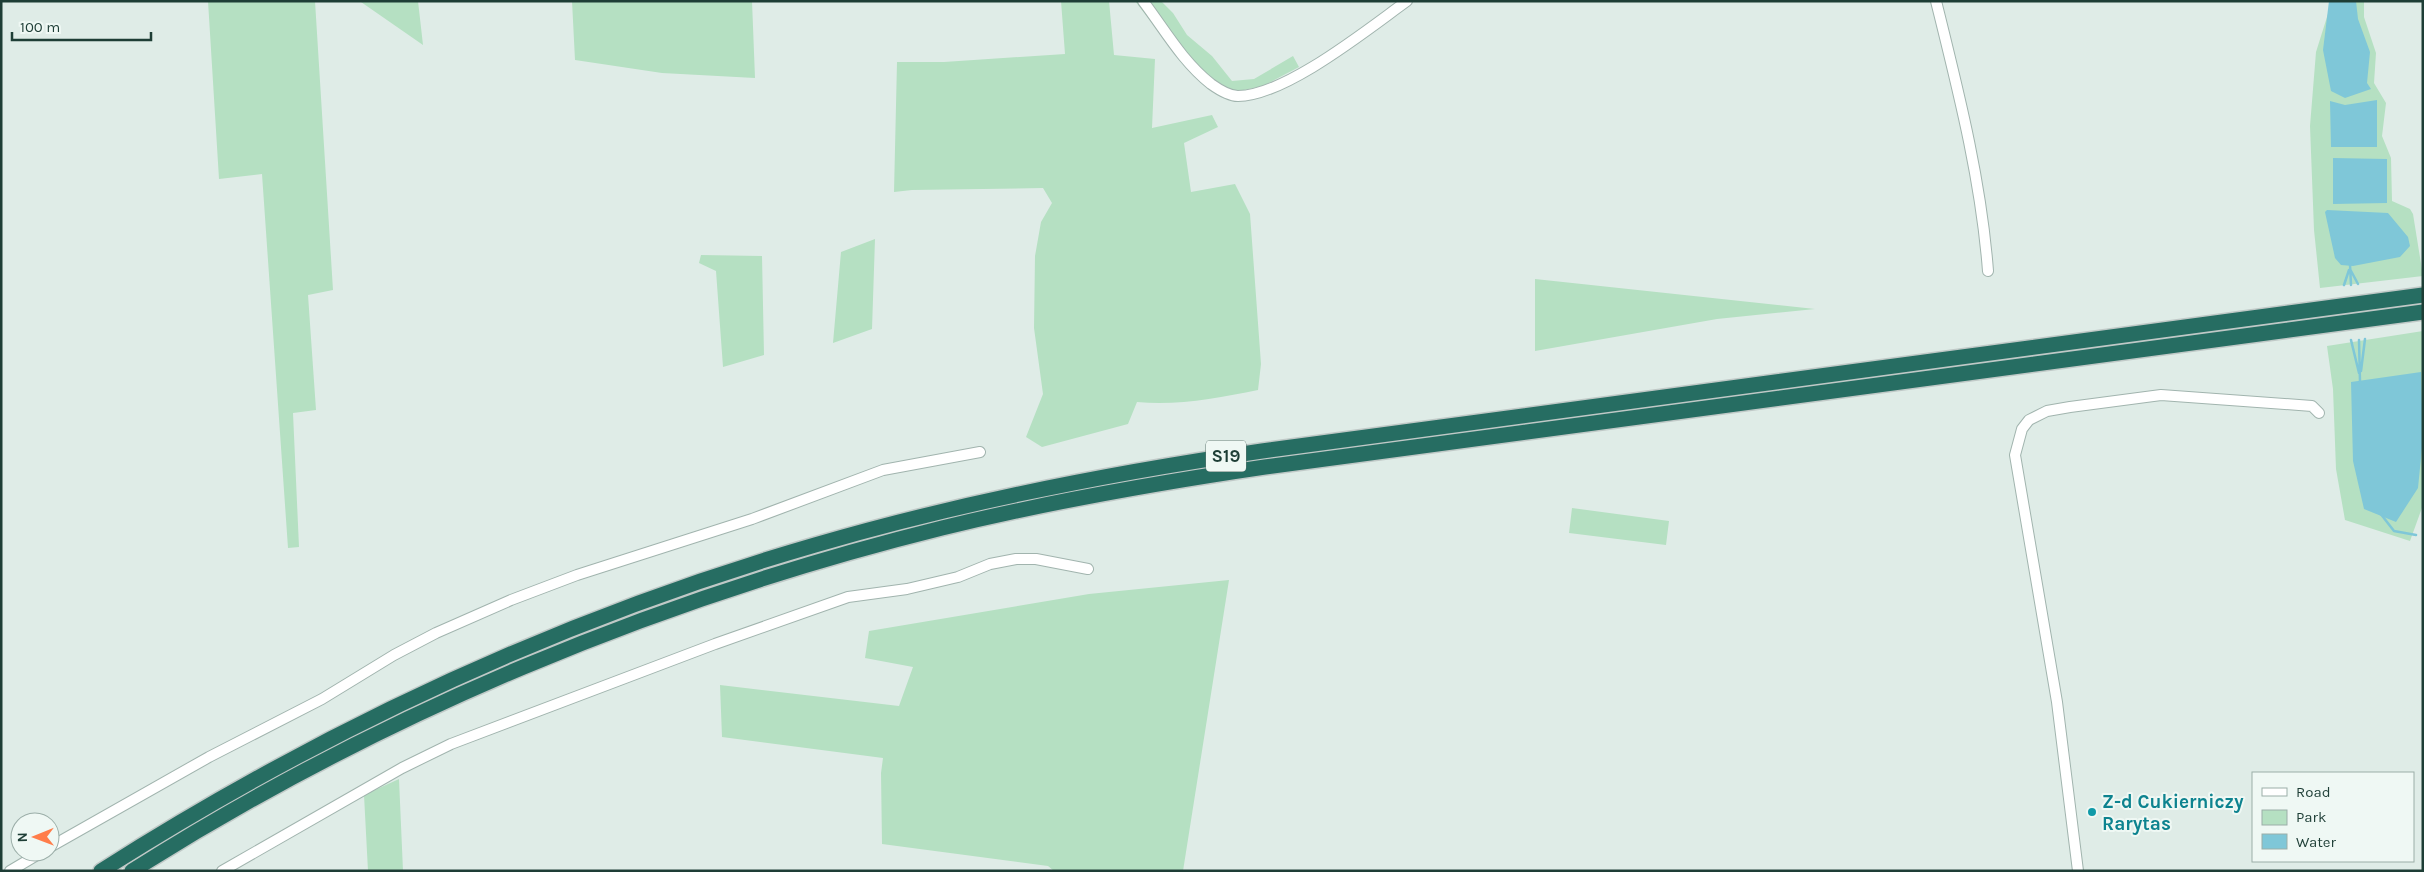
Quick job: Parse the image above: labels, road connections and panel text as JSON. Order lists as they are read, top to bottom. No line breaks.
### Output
{"streets":{"highway":["S19"]},"places":["Z-d Cukierniczy Rarytas"],"legend":["Road","Park","Water"],"scale_bar":"100 m","north":"left"}
